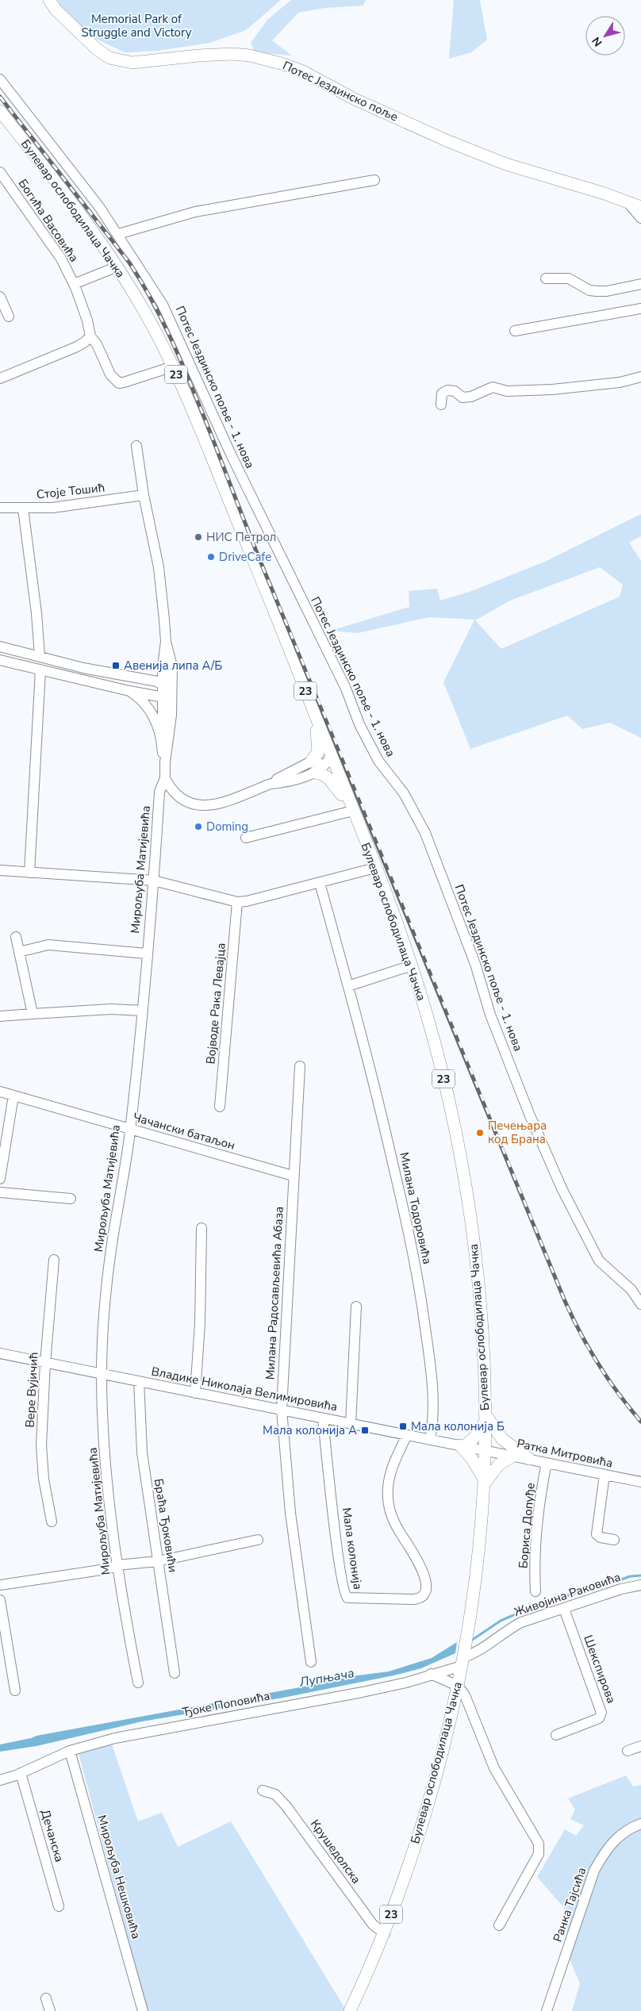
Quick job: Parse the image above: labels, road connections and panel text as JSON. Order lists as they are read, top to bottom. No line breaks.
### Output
{"streets":{"main road":["Потес Јездинско поље","Булевар ослободилаца Чачка","23"],"street":["Богића Васовића","Потес Јездинско поље - 1. нова","Стоје Тошић","Мирољуба Матијевића","Војводе Рака Левајца","Чачански батаљон","Милана Тодоровића","Милана Радосављевића Абаза","Владике Николаја Велимировића","Вере Вујичић","Ратка Митровића","Браћа Ђоковићи","Бориса Допуђе","Мала колонија","Живојина Раковића","Шекспирова","Ђоке Поповића","Дечанска","Крушедолска","Мирољуба Нешковића","Ранка Тајсића"]},"crossings":[["Булевар ослободилаца Чачка","Богића Васовића"],["Булевар ослободилаца Чачка","Владике Николаја Велимировића"],["Булевар ослободилаца Чачка","Ратка Митровића"],["Булевар ослободилаца Чачка","Живојина Раковића"],["Булевар ослободилаца Чачка","Ђоке Поповића"],["Булевар ослободилаца Чачка","Крушедолска"],["Мирољуба Матијевића","Чачански батаљон"],["Мирољуба Матијевића","Владике Николаја Велимировића"],["Чачански батаљон","Милана Радосављевића Абаза"],["Милана Тодоровића","Владике Николаја Велимировића"],["Милана Радосављевића Абаза","Владике Николаја Велимировића"],["Владике Николаја Велимировића","Вере Вујичић"],["Владике Николаја Велимировића","Ратка Митровића"],["Владике Николаја Велимировића","Браћа Ђоковићи"],["Владике Николаја Велимировића","Мала колонија"],["Ратка Митровића","Бориса Допуђе"],["Живојина Раковића","Шекспирова"],["Живојина Раковића","Ђоке Поповића"],["Ђоке Поповића","Дечанска"],["Ђоке Поповића","Мирољуба Нешковића"]],"water":["Лупњача"],"parks":["Memorial Park of Struggle and Victory"],"places":{"other":["НИС Петрол","DriveCafe","Doming","Печењара код Брана"],"transit":["Авенија липа А/Б","Мала колонија Б","Мала колонија А"]},"north":"bottom left"}
